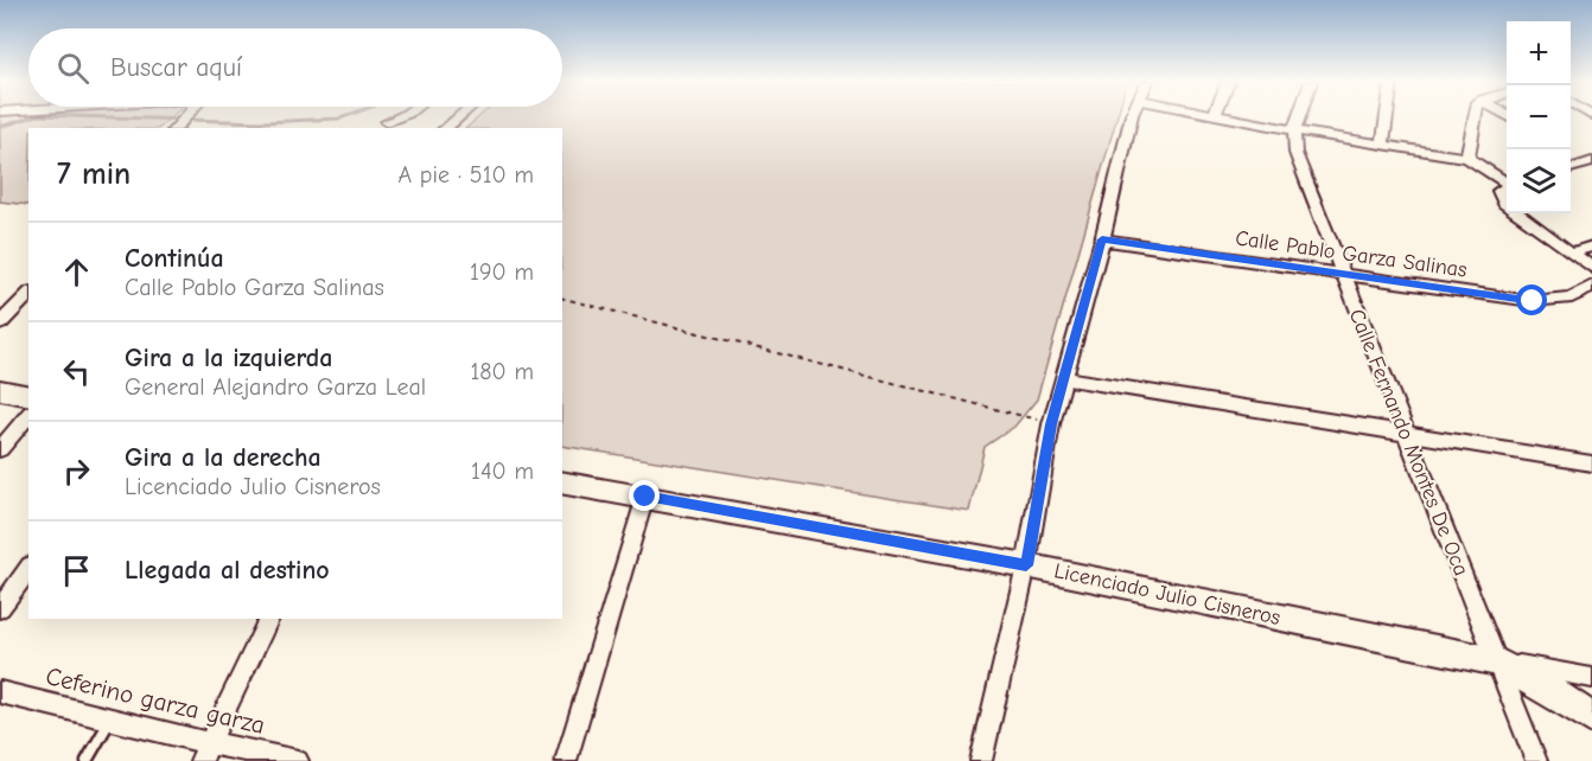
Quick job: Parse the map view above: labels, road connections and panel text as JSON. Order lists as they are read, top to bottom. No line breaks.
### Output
{"streets":{"street":["Calle Pablo Garza Salinas","Calle Fernando Montes De Oca","Licenciado Julio Cisneros","Ceferino garza garza"]},"crossings":[["Calle Pablo Garza Salinas","Calle Fernando Montes De Oca"],["Calle Fernando Montes De Oca","Licenciado Julio Cisneros"]],"page":{"map_buttons":["+","−"],"search":"Buscar aquí","heading":["7 min","A pie · 510 m"],"list":[["Continúa","Calle Pablo Garza Salinas","190 m"],["Gira a la izquierda","General Alejandro Garza Leal","180 m"],["Gira a la derecha","Licenciado Julio Cisneros","140 m"],"Llegada al destino"]}}
